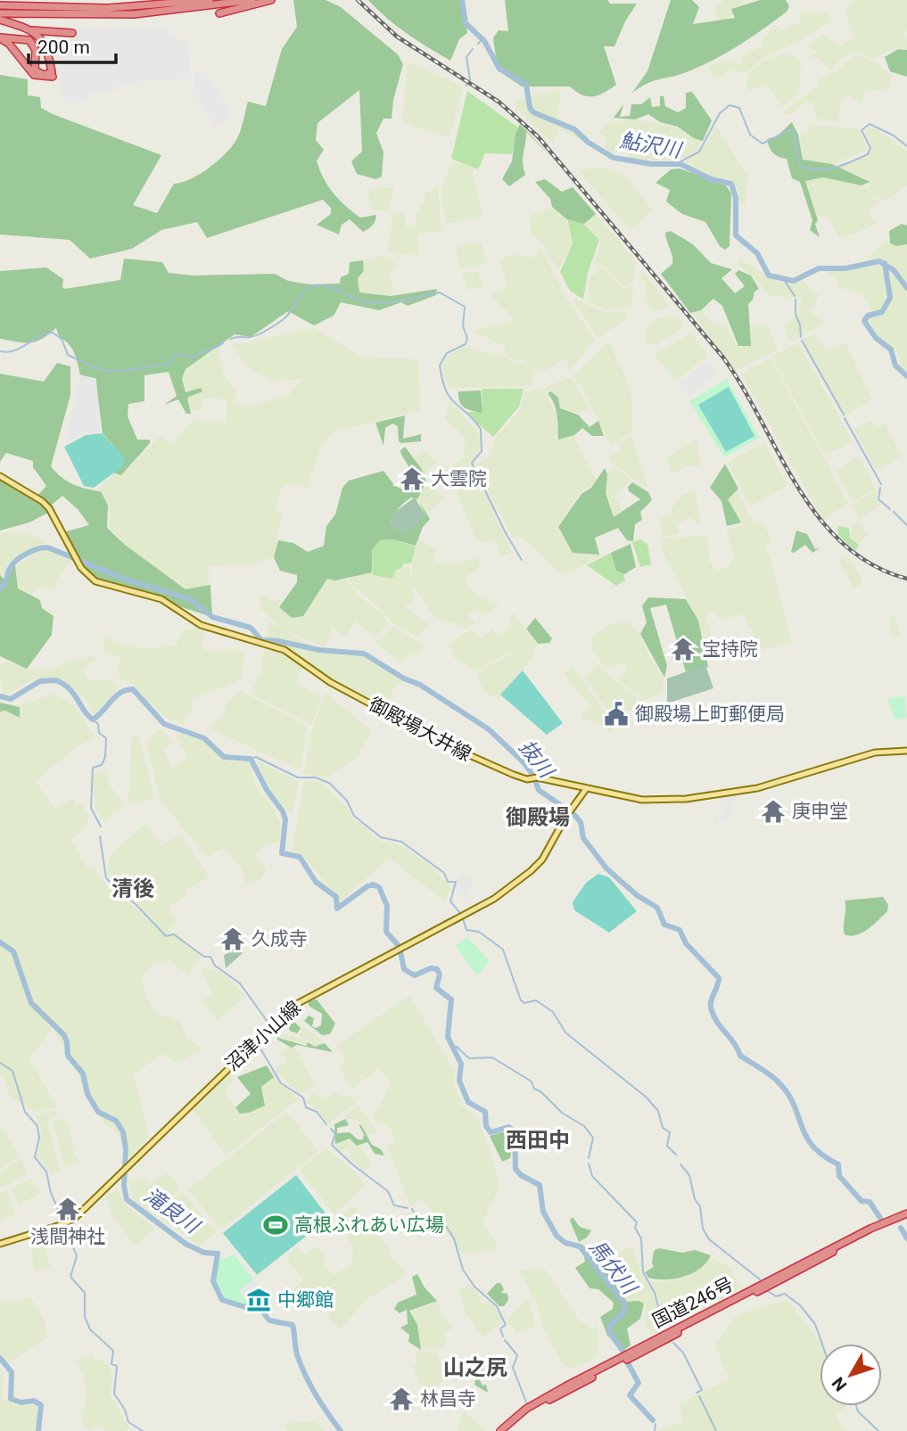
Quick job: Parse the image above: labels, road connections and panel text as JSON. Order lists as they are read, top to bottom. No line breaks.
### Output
{"streets":{"highway":["国道246号"],"main road":["御殿場大井線","沼津小山線"]},"crossings":[["御殿場大井線","沼津小山線"]],"districts":["御殿場","清後","西田中","山之尻"],"water":["鮎沢川","抜川","滝良川","馬伏川"],"places":{"temple":["大雲院","宝持院","庚申堂","久成寺","浅間神社","林昌寺"],"public building":["御殿場上町郵便局"],"sports":["高根ふれあい広場"],"museum":["中郷館"]},"scale_bar":"200 m","north":"bottom left"}
